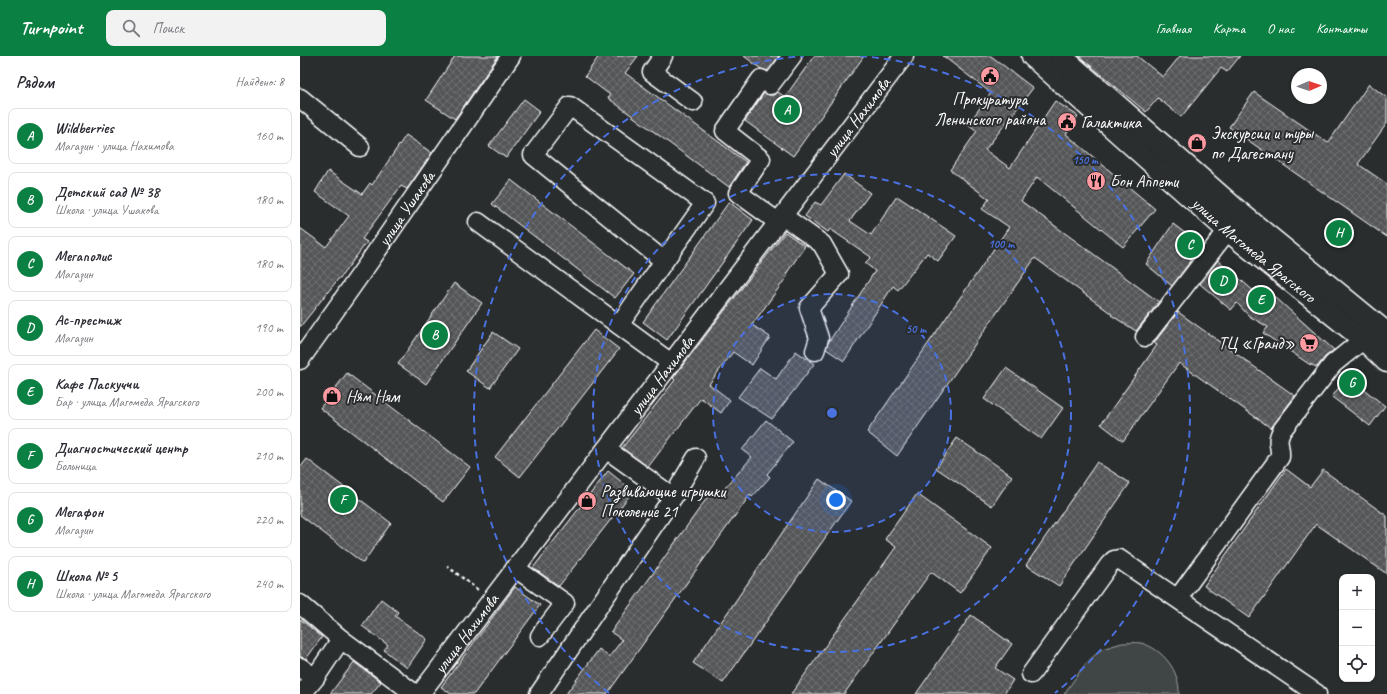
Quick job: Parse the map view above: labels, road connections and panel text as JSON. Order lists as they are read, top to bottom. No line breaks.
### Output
{"streets":{"main road":["улица Магомеда Ярагского"],"street":["улица Нахимова","улица Ушакова"]},"places":{"public building":["Прокуратура Ленинского района","Галактика"],"shop":["Экскурсии и туры по Дагестану","Ням Ням","Развивающие игрушки Поколение 21"],"restaurant":["Бон Аппети"],"supermarket":["ТЦ «Гранд»"]},"north":"right","page":{"header":"Turnpoint","search":"Поиск","nav":["Главная","Карта","О нас","Контакты"],"heading":["Рядом","Найдено: 8"],"pins":["A","H","C","D","E","B","G","F"],"list":[{"mark":"A","name":"Wildberries","note":"Магазин · улица Нахимова","value":"160 m"},{"mark":"B","name":"Детский сад № 38","note":"Школа · улица Ушакова","value":"180 m"},{"mark":"C","name":"Мегаполис","note":"Магазин","value":"180 m"},{"mark":"D","name":"Ас-престиж","note":"Магазин","value":"190 m"},{"mark":"E","name":"Кафе Паскуччи","note":"Бар · улица Магомеда Ярагского","value":"200 m"},{"mark":"F","name":"Диагностический центр","note":"Больница","value":"210 m"},{"mark":"G","name":"Мегафон","note":"Магазин","value":"220 m"},{"mark":"H","name":"Школа № 5","note":"Школа · улица Магомеда Ярагского","value":"240 m"}],"map_buttons":["+","−"]},"rings":["150 m","100 m","50 m"]}
